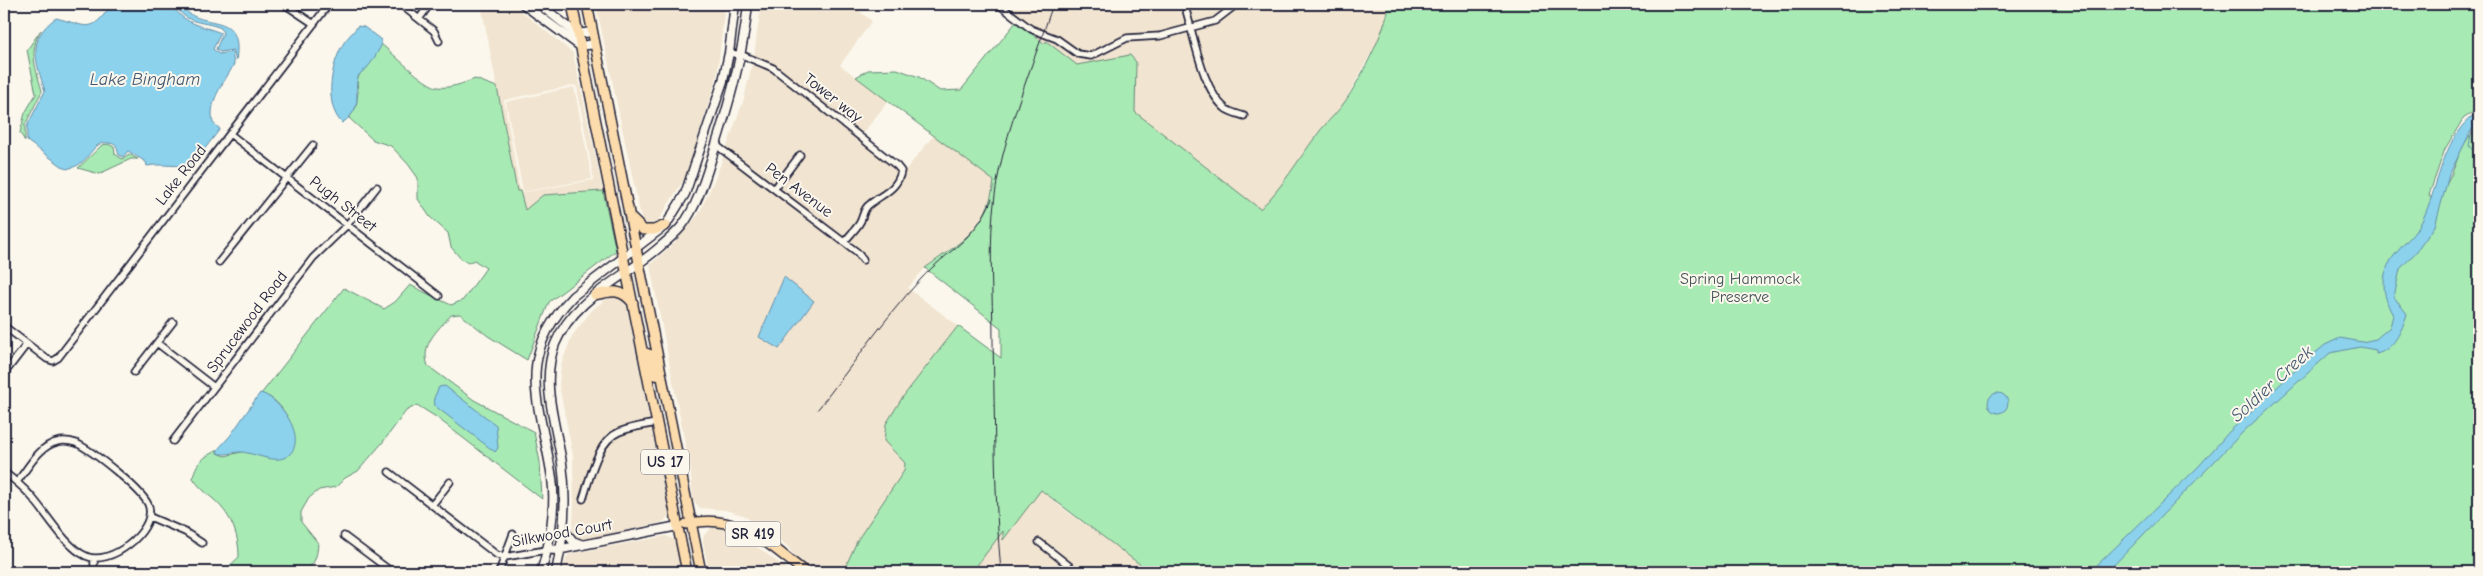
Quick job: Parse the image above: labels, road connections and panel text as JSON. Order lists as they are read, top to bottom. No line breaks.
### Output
{"streets":{"main road":["US 17","Silkwood Court","SR 419"],"street":["Tower way","Lake Road","Pen Avenue","Pugh Street","Sprucewood Road"]},"crossings":[["Tower way","Pen Avenue"],["Lake Road","Pugh Street"],["Pugh Street","Sprucewood Road"],["US 17","Silkwood Court"],["US 17","SR 419"],["Silkwood Court","SR 419"]],"water":["Lake Bingham","Soldier Creek"],"parks":["Spring Hammock Preserve"]}
